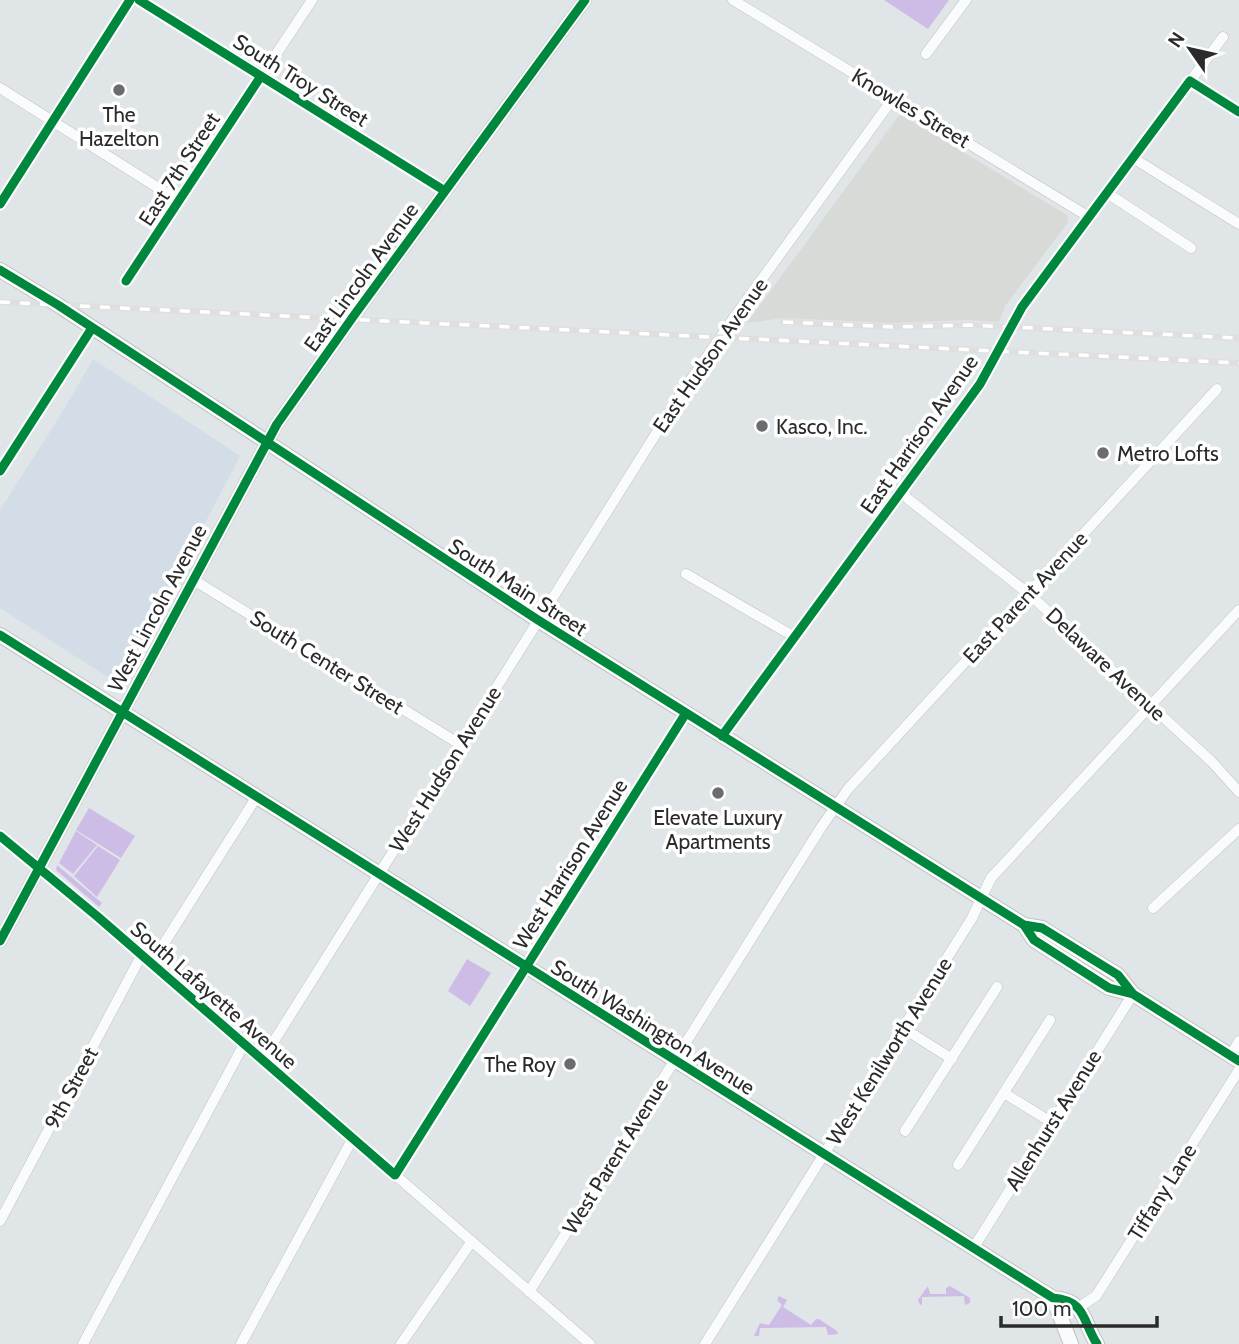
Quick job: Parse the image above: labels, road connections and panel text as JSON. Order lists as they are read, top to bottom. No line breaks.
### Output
{"streets":{"main road":["South Main Street","South Washington Avenue"],"street":["South Troy Street","Knowles Street","East 7th Street","East Lincoln Avenue","East Hudson Avenue","East Harrison Avenue","East Parent Avenue","West Lincoln Avenue","South Center Street","Delaware Avenue","West Hudson Avenue","West Harrison Avenue","South Lafayette Avenue","West Kenilworth Avenue","9th Street","Allenhurst Avenue","West Parent Avenue","Tiffany Lane"]},"crossings":[["South Troy Street","East 7th Street"],["South Troy Street","East Lincoln Avenue"],["Knowles Street","East Hudson Avenue"],["Knowles Street","East Harrison Avenue"],["East Lincoln Avenue","South Main Street"],["East Lincoln Avenue","West Lincoln Avenue"],["East Hudson Avenue","South Main Street"],["East Hudson Avenue","West Hudson Avenue"],["East Harrison Avenue","South Main Street"],["East Harrison Avenue","Delaware Avenue"],["South Main Street","East Parent Avenue"],["South Main Street","West Lincoln Avenue"],["South Main Street","West Hudson Avenue"],["South Main Street","West Harrison Avenue"],["South Main Street","West Kenilworth Avenue"],["South Main Street","Allenhurst Avenue"],["South Main Street","West Parent Avenue"],["East Parent Avenue","Delaware Avenue"],["East Parent Avenue","West Parent Avenue"],["West Lincoln Avenue","South Center Street"],["West Lincoln Avenue","South Lafayette Avenue"],["West Lincoln Avenue","South Washington Avenue"],["South Center Street","West Hudson Avenue"],["Delaware Avenue","West Kenilworth Avenue"],["West Hudson Avenue","South Lafayette Avenue"],["West Hudson Avenue","South Washington Avenue"],["West Harrison Avenue","South Lafayette Avenue"],["West Harrison Avenue","South Washington Avenue"],["South Lafayette Avenue","9th Street"],["South Lafayette Avenue","West Parent Avenue"],["South Washington Avenue","West Kenilworth Avenue"],["South Washington Avenue","Allenhurst Avenue"],["South Washington Avenue","West Parent Avenue"],["South Washington Avenue","Tiffany Lane"]],"places":["The Hazelton","Kasco, Inc.","Metro Lofts","Elevate Luxury Apartments","The Roy"],"scale_bar":"100 m","north":"top left"}
